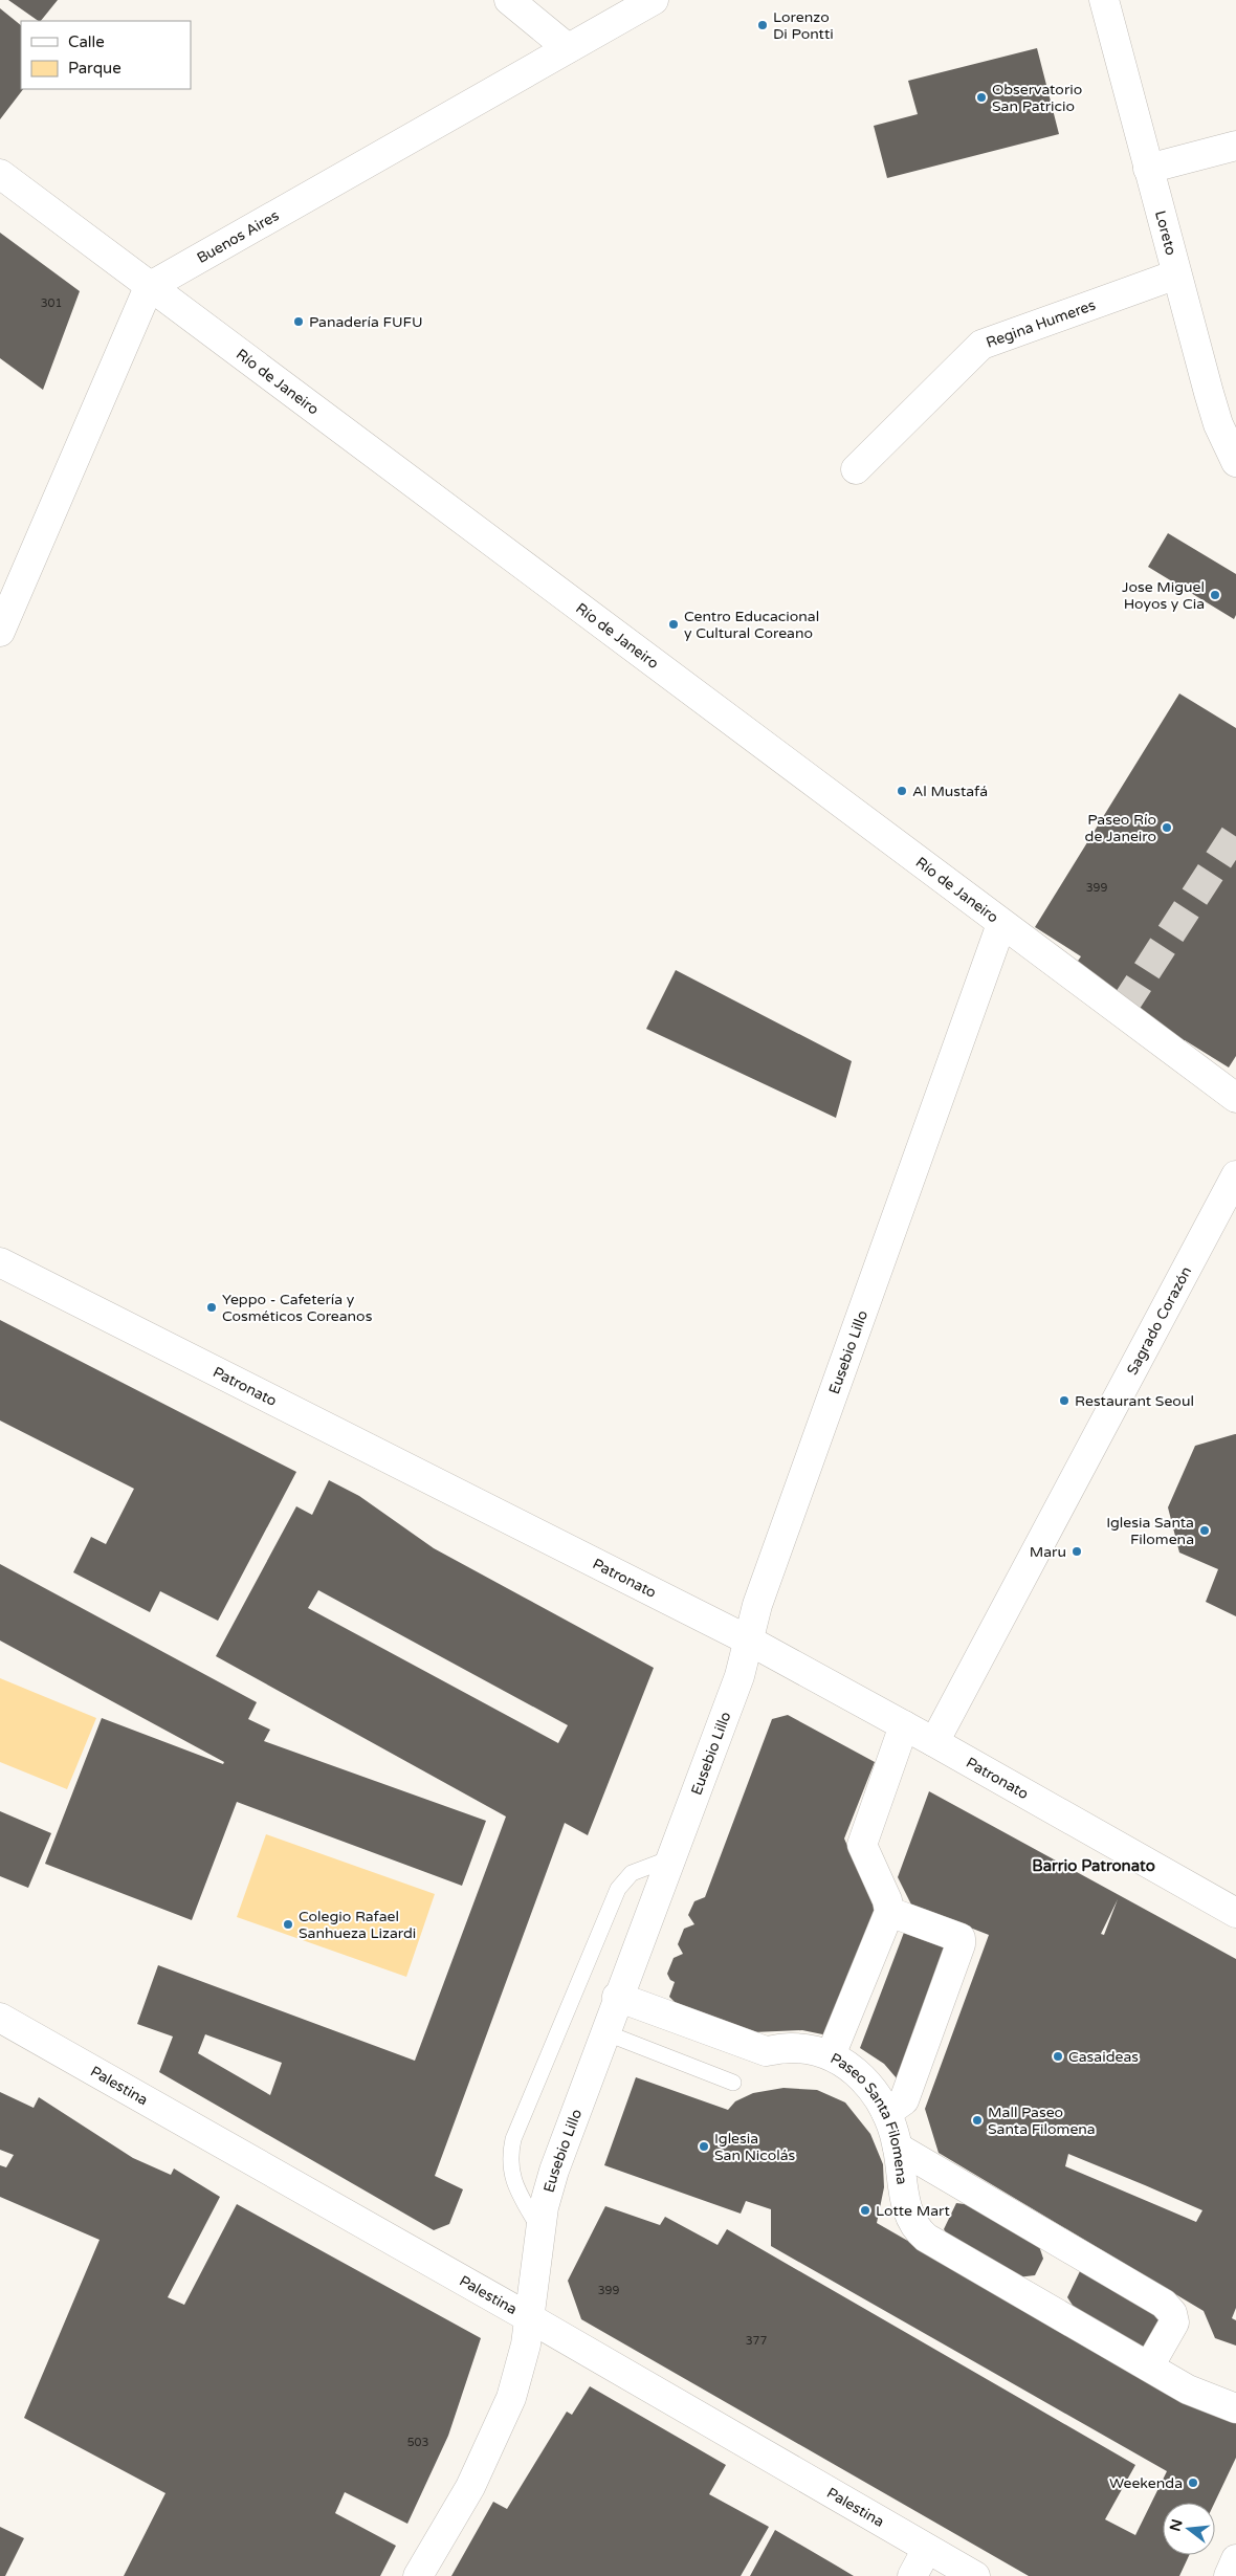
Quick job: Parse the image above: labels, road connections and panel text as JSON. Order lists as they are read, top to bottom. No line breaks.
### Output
{"streets":{"street":["Loreto","Buenos Aires","Regina Humeres","Río de Janeiro","Sagrado Corazón","Eusebio Lillo","Patronato","Palestina","Paseo Santa Filomena"]},"crossings":[["Loreto","Regina Humeres"],["Buenos Aires","Río de Janeiro"],["Río de Janeiro","Eusebio Lillo"],["Sagrado Corazón","Patronato"],["Eusebio Lillo","Patronato"],["Eusebio Lillo","Palestina"],["Eusebio Lillo","Paseo Santa Filomena"]],"districts":["Barrio Patronato"],"places":["Lorenzo Di Pontti","Observatorio San Patricio","Panadería FUFU","Jose Miguel Hoyos y Cia","Centro Educacional y Cultural Coreano","Al Mustafá","Paseo Río de Janeiro","Yeppo - Cafetería y Cosméticos Coreanos","Restaurant Seoul","Iglesia Santa Filomena","Maru","Colegio Rafael Sanhueza Lizardi","Casaideas","Mall Paseo Santa Filomena","Iglesia San Nicolás","Lotte Mart","Weekenda"],"house_numbers":["301","399","399","377","503"],"legend":["Calle","Parque"],"north":"left"}
